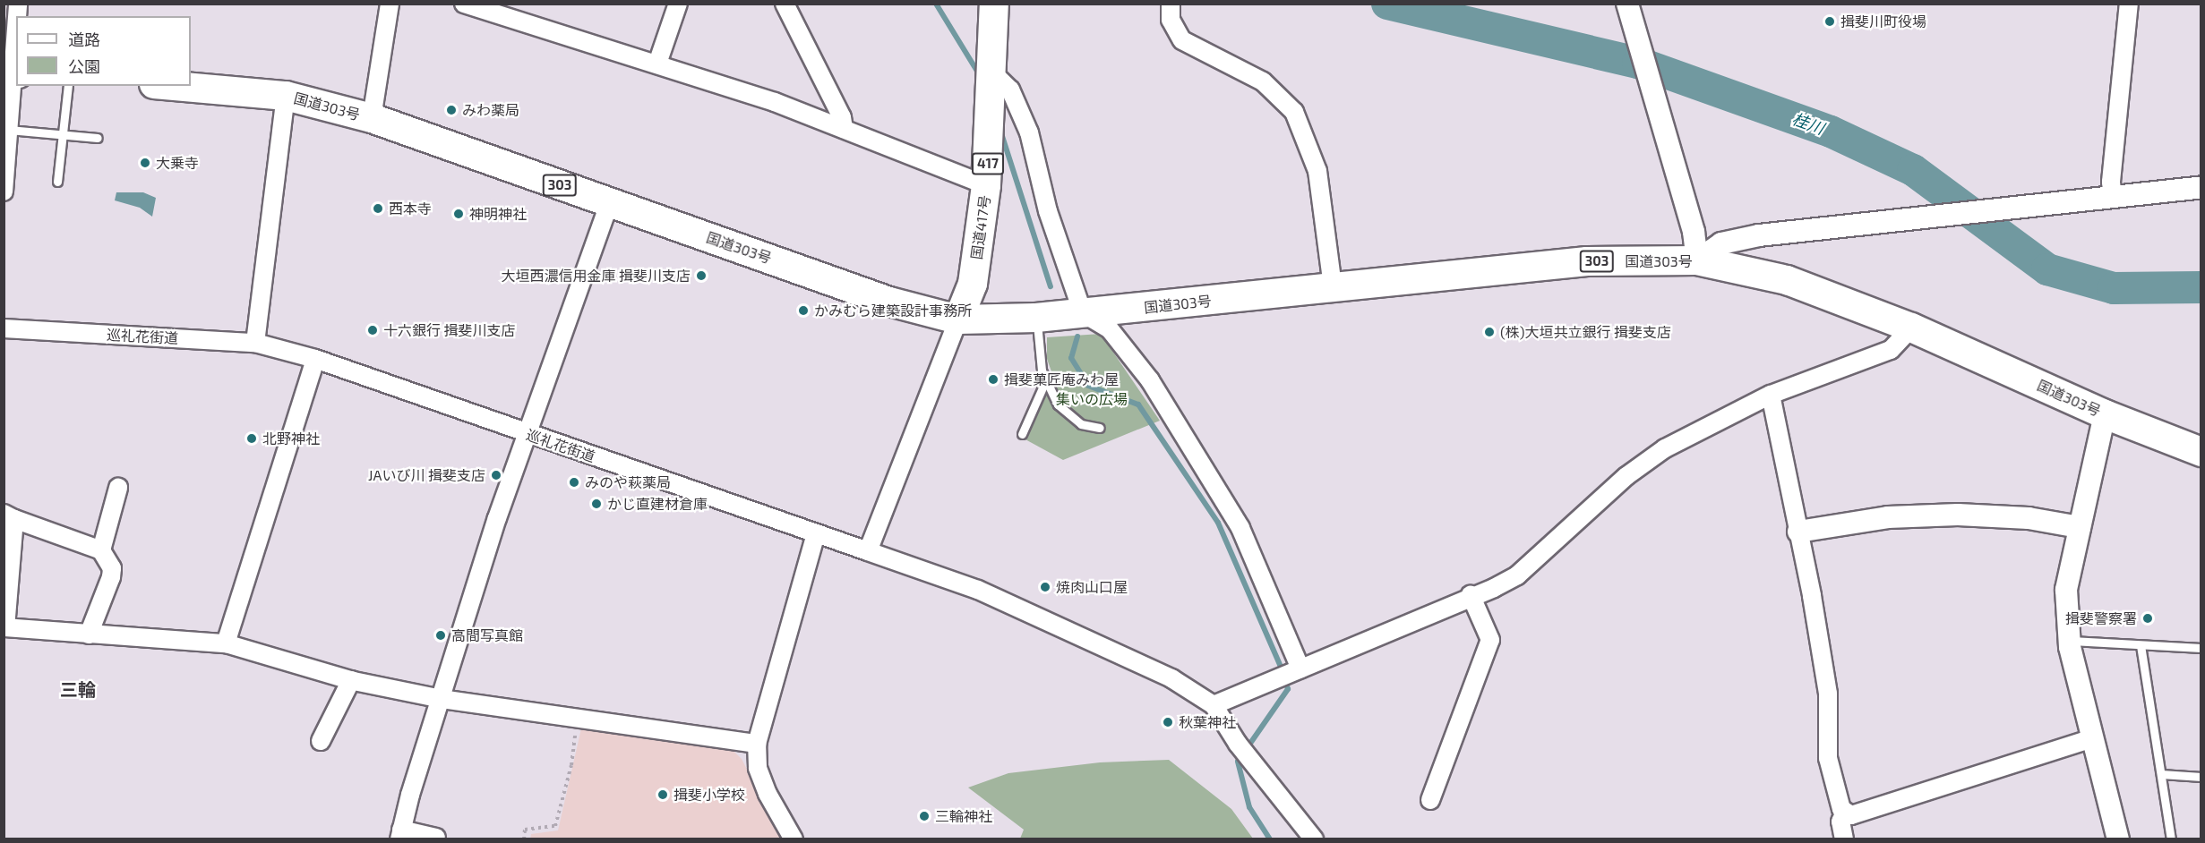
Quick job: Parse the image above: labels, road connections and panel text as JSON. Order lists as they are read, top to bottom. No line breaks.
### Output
{"streets":{"highway":["国道303号","417","303","国道417号"],"street":["巡礼花街道"]},"crossings":[["国道303号","国道417号"]],"districts":["三輪"],"water":["桂川"],"parks":["集いの広場"],"places":["揖斐川町役場","みわ薬局","大乗寺","西本寺","神明神社","大垣西濃信用金庫 揖斐川支店","かみむら建築設計事務所","十六銀行 揖斐川支店","(株)大垣共立銀行 揖斐支店","揖斐菓匠庵みわ屋","北野神社","JAいび川 揖斐支店","みのや萩薬局","かじ直建材倉庫","焼肉山口屋","揖斐警察署","高間写真館","秋葉神社","揖斐小学校","三輪神社"],"legend":["道路","公園"]}
